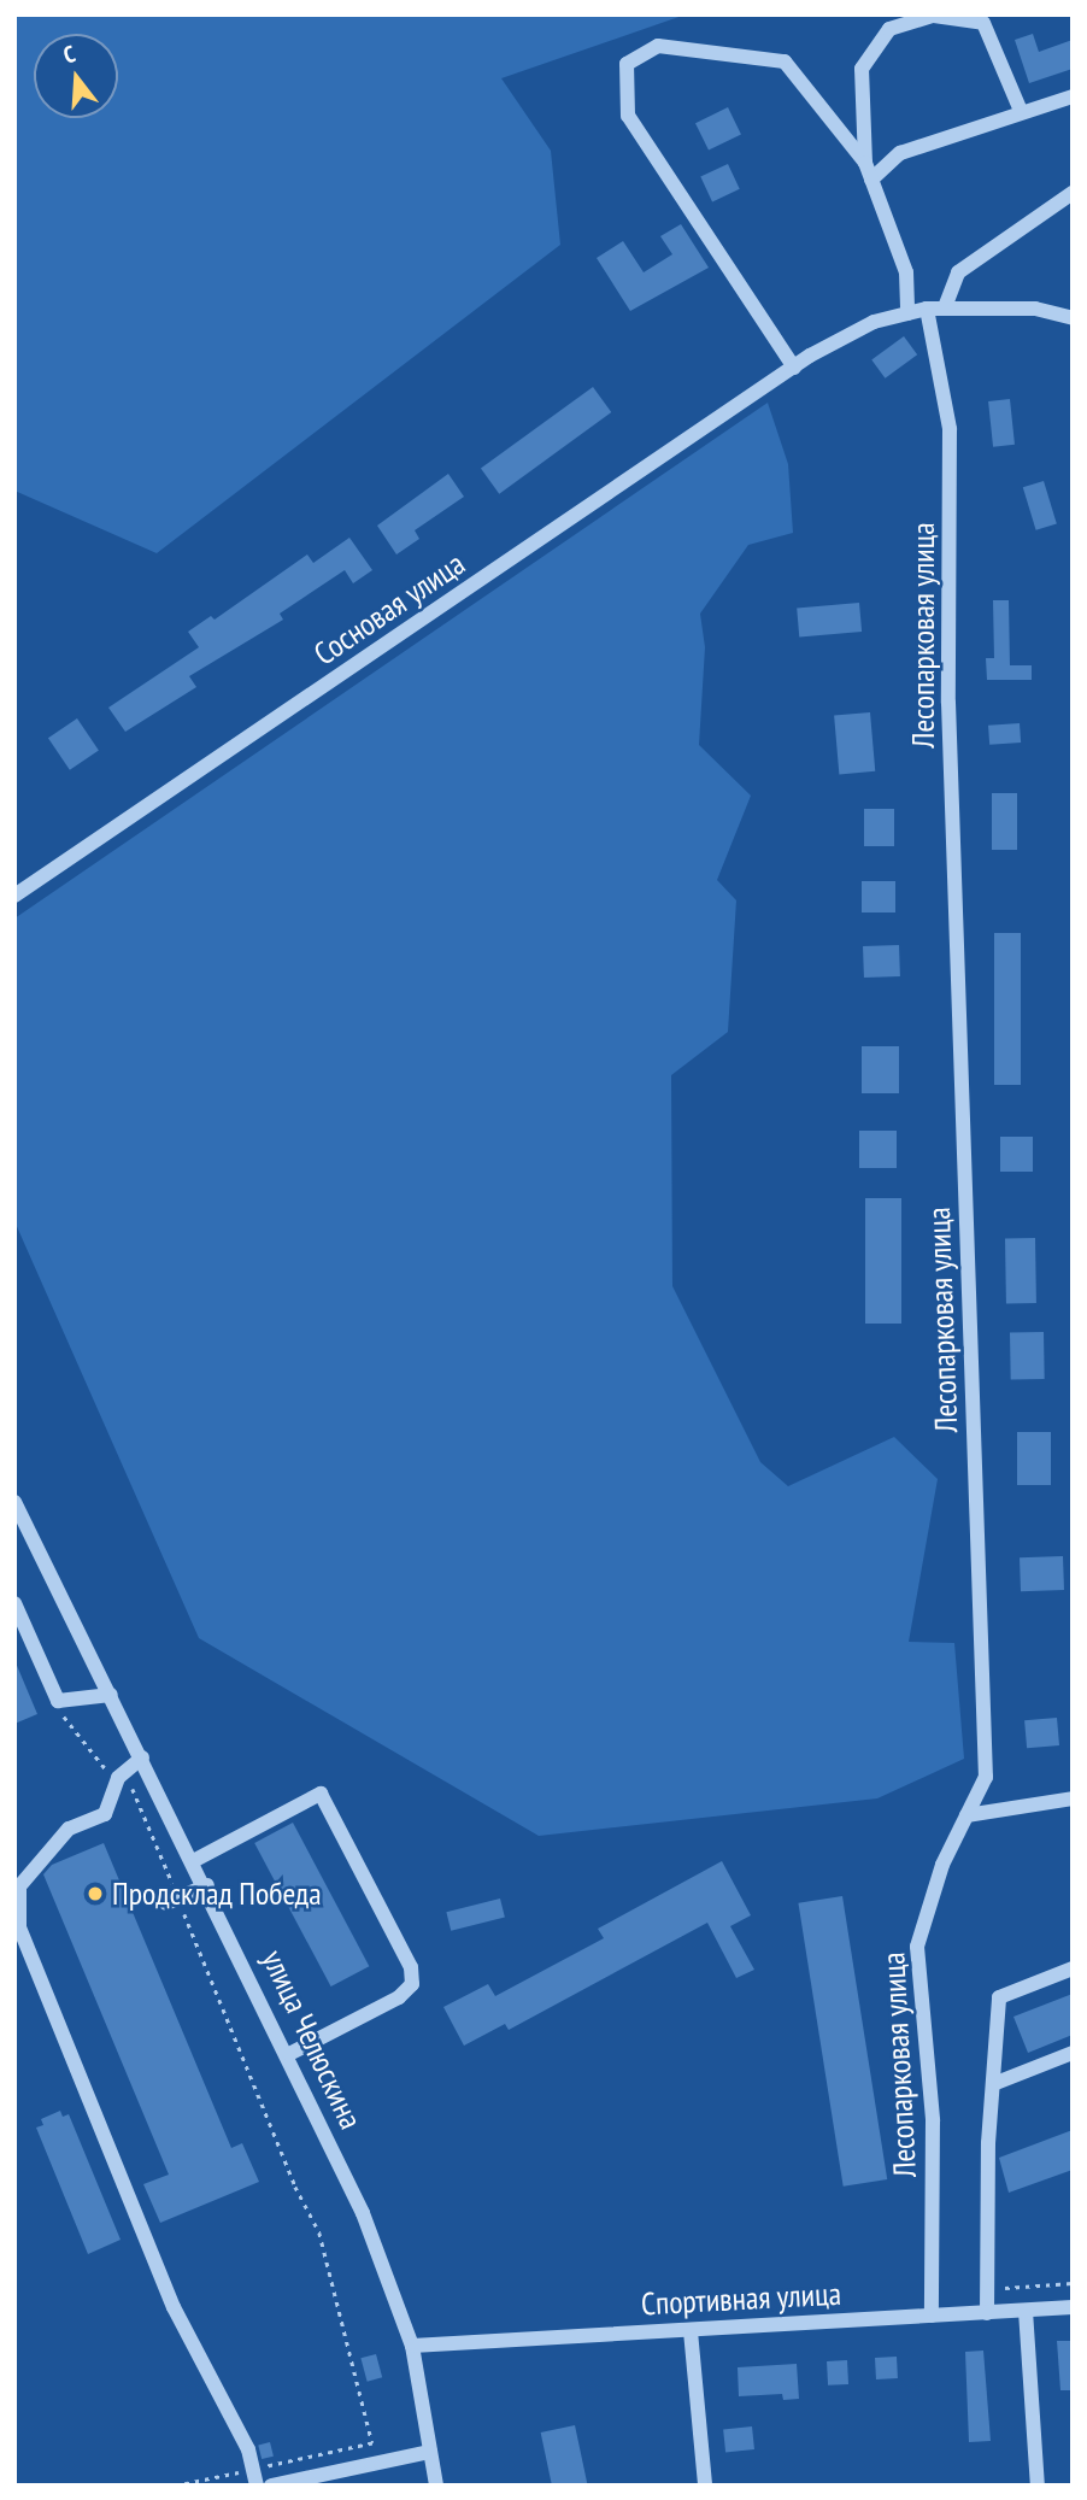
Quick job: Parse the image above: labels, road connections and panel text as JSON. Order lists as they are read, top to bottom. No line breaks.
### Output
{"streets":{"street":["Сосновая улица","Лесопарковая улица","улица Челюскина","Спортивная улица"]},"crossings":[["Сосновая улица","Лесопарковая улица"],["Лесопарковая улица","Спортивная улица"],["улица Челюскина","Спортивная улица"]],"places":["Продсклад Победа"],"north":"top"}
